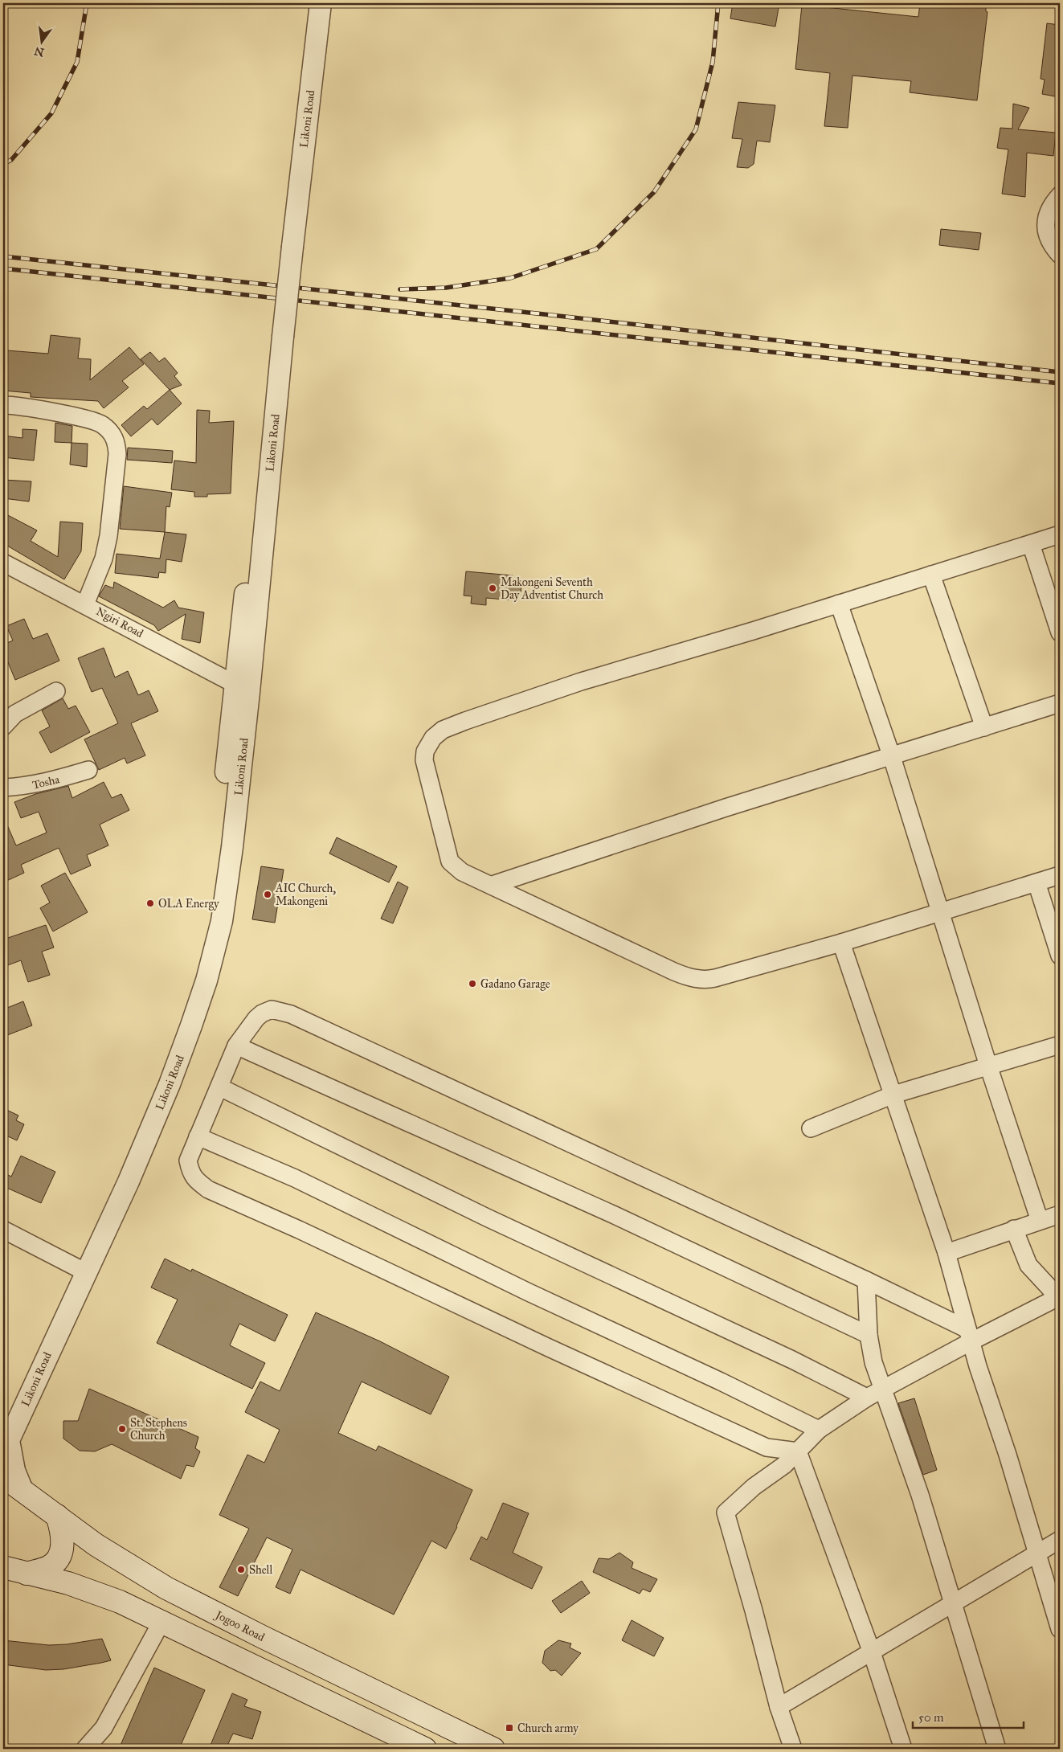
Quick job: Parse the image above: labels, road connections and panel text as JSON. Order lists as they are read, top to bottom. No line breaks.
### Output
{"streets":{"main road":["Jogoo Road"],"street":["Likoni Road","Ngiri Road","Tosha"]},"crossings":[["Likoni Road","Ngiri Road"],["Likoni Road","Jogoo Road"]],"places":{"other":["Makongeni Seventh Day Adventist Church","AIC Church, Makongeni","OLA Energy","Gadano Garage","St. Stephens Church","Shell"],"transit":["Church army"]},"scale_bar":"50 m","north":"bottom"}
